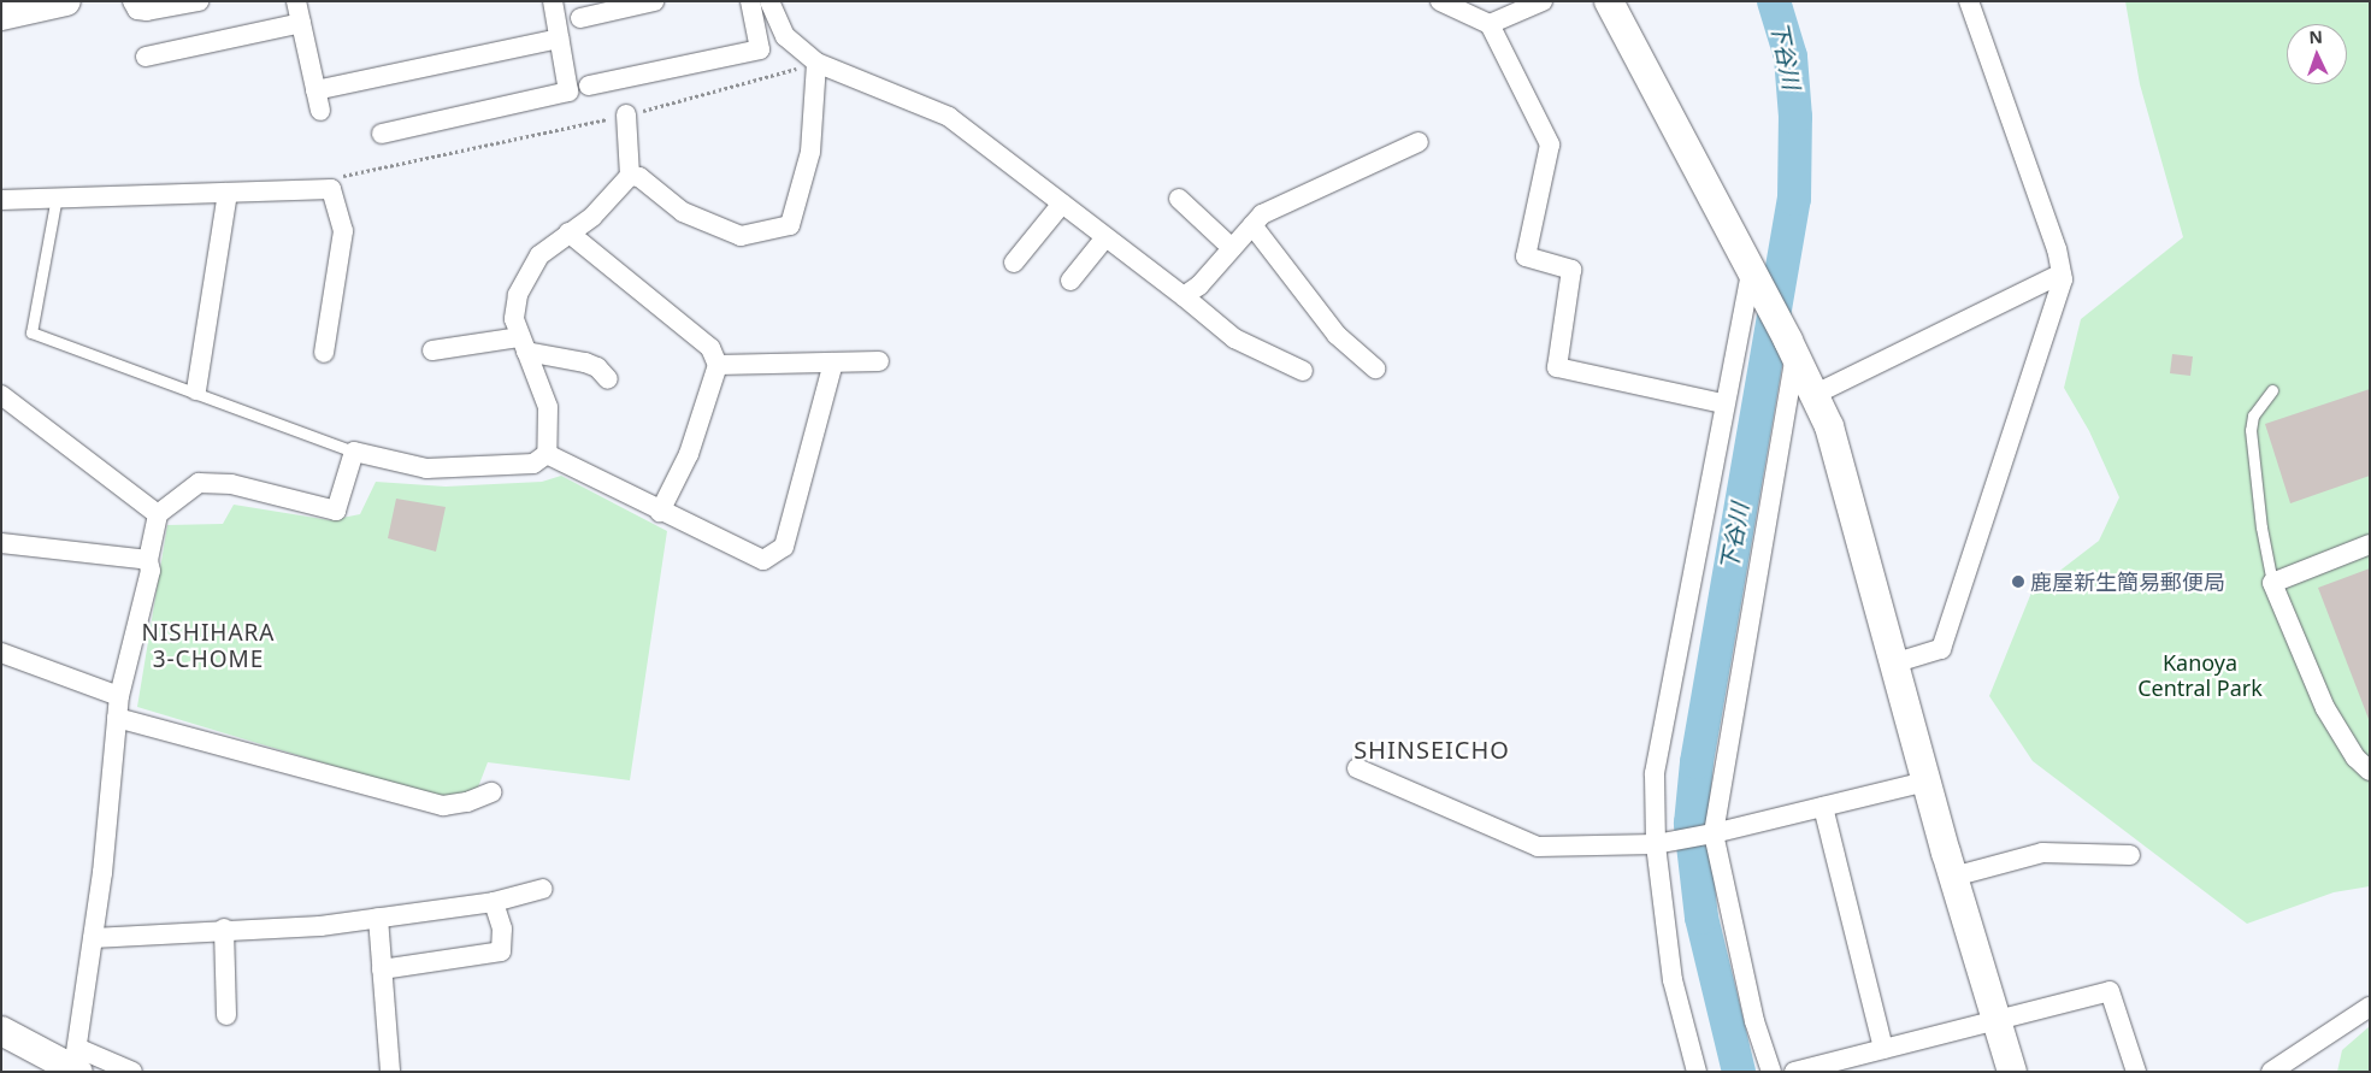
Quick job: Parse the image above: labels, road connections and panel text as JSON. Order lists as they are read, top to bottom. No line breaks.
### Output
{"districts":["NISHIHARA 3-CHOME","SHINSEICHO"],"water":["下谷川"],"parks":["Kanoya Central Park"],"places":["鹿屋新生簡易郵便局"],"north":"top"}
